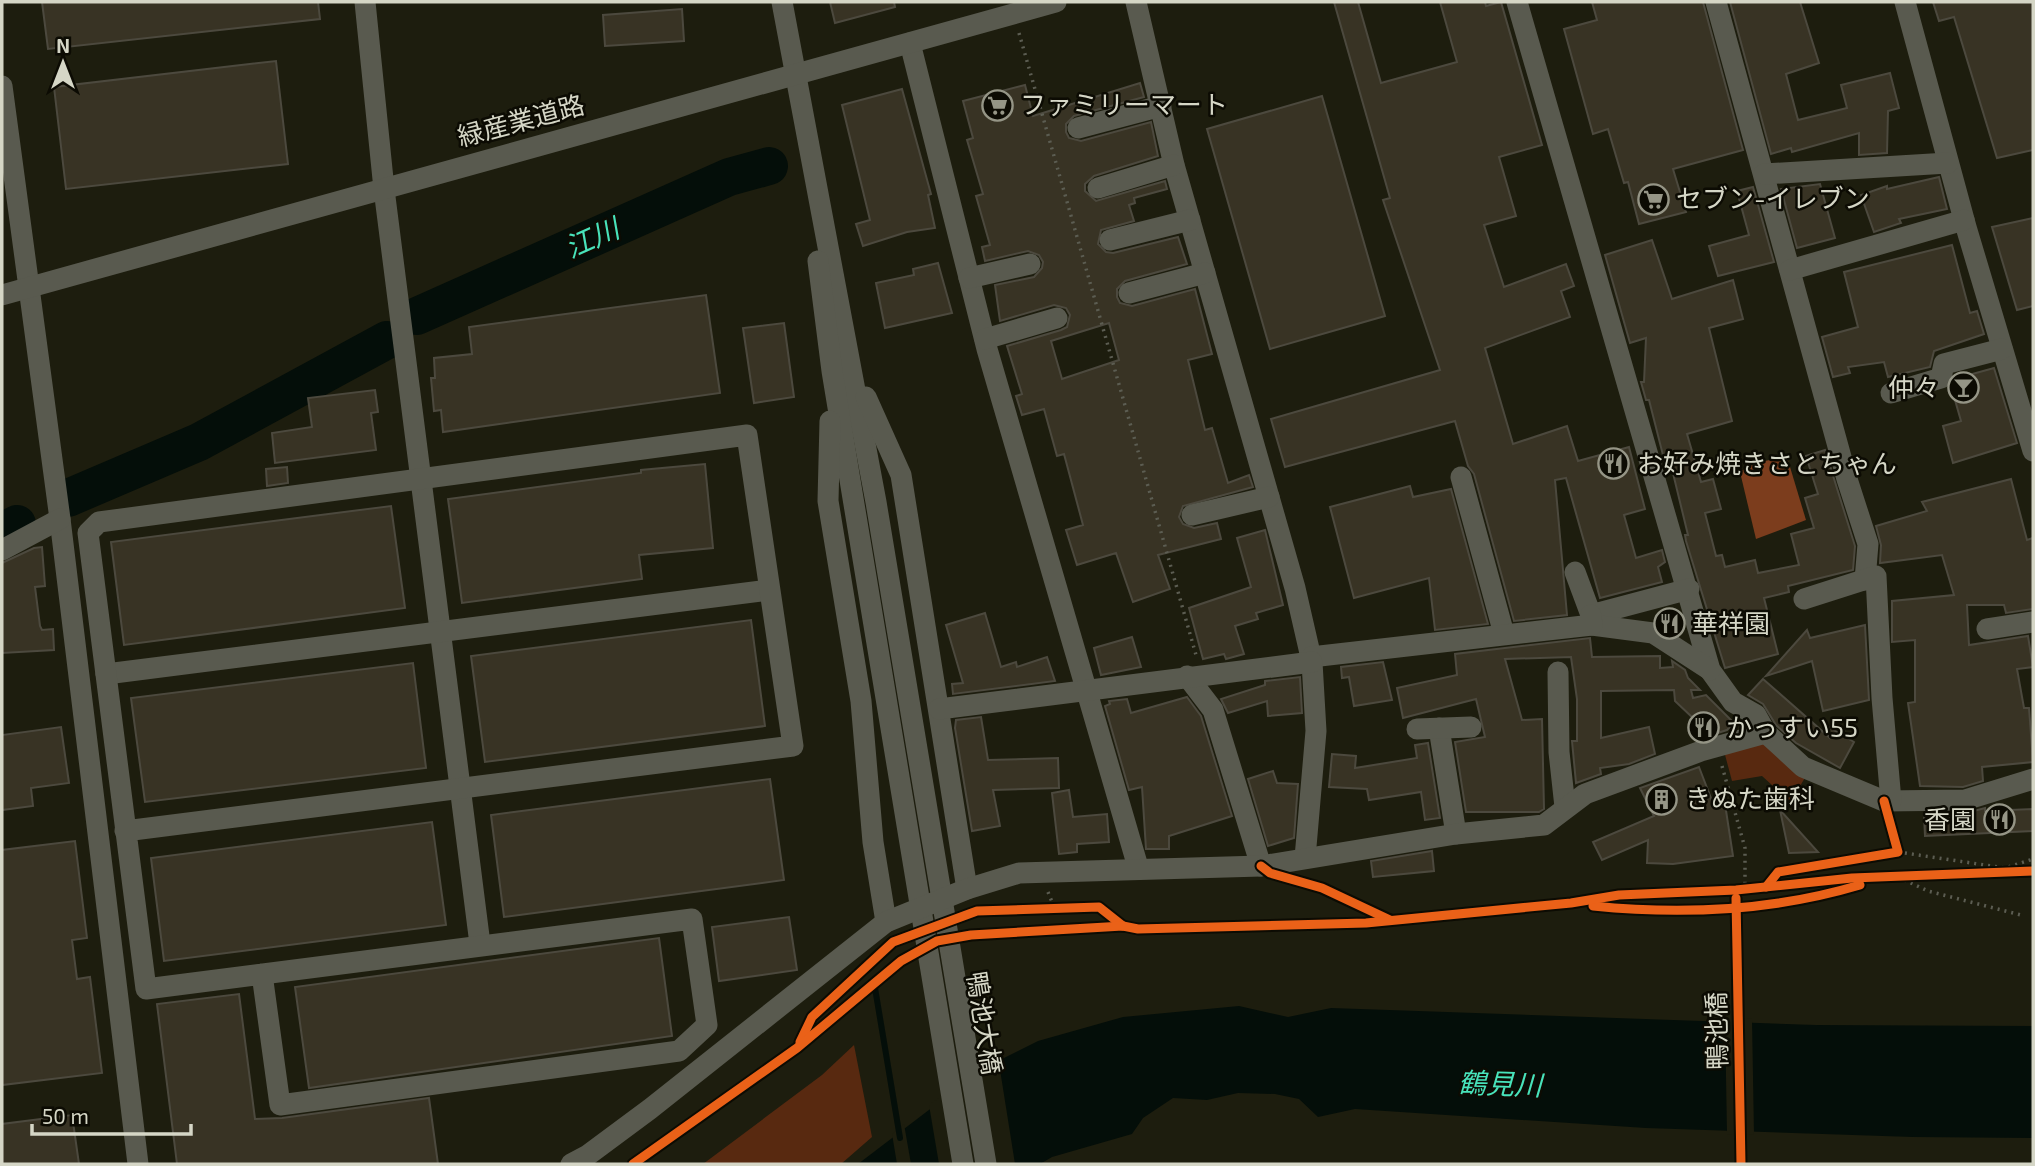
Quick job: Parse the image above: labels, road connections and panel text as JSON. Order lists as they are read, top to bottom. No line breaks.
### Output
{"streets":{"street":["緑産業道路","鴨池大橋"],"cycle path":["鴨池橋"]},"water":["江川","鶴見川"],"places":{"supermarket":["ファミリーマート","セブン-イレブン"],"bar":["仲々"],"restaurant":["お好み焼きさとちゃん","華祥園","かっすい55","香園"],"building":["きぬた歯科"]},"scale_bar":"50 m","north":"top"}
